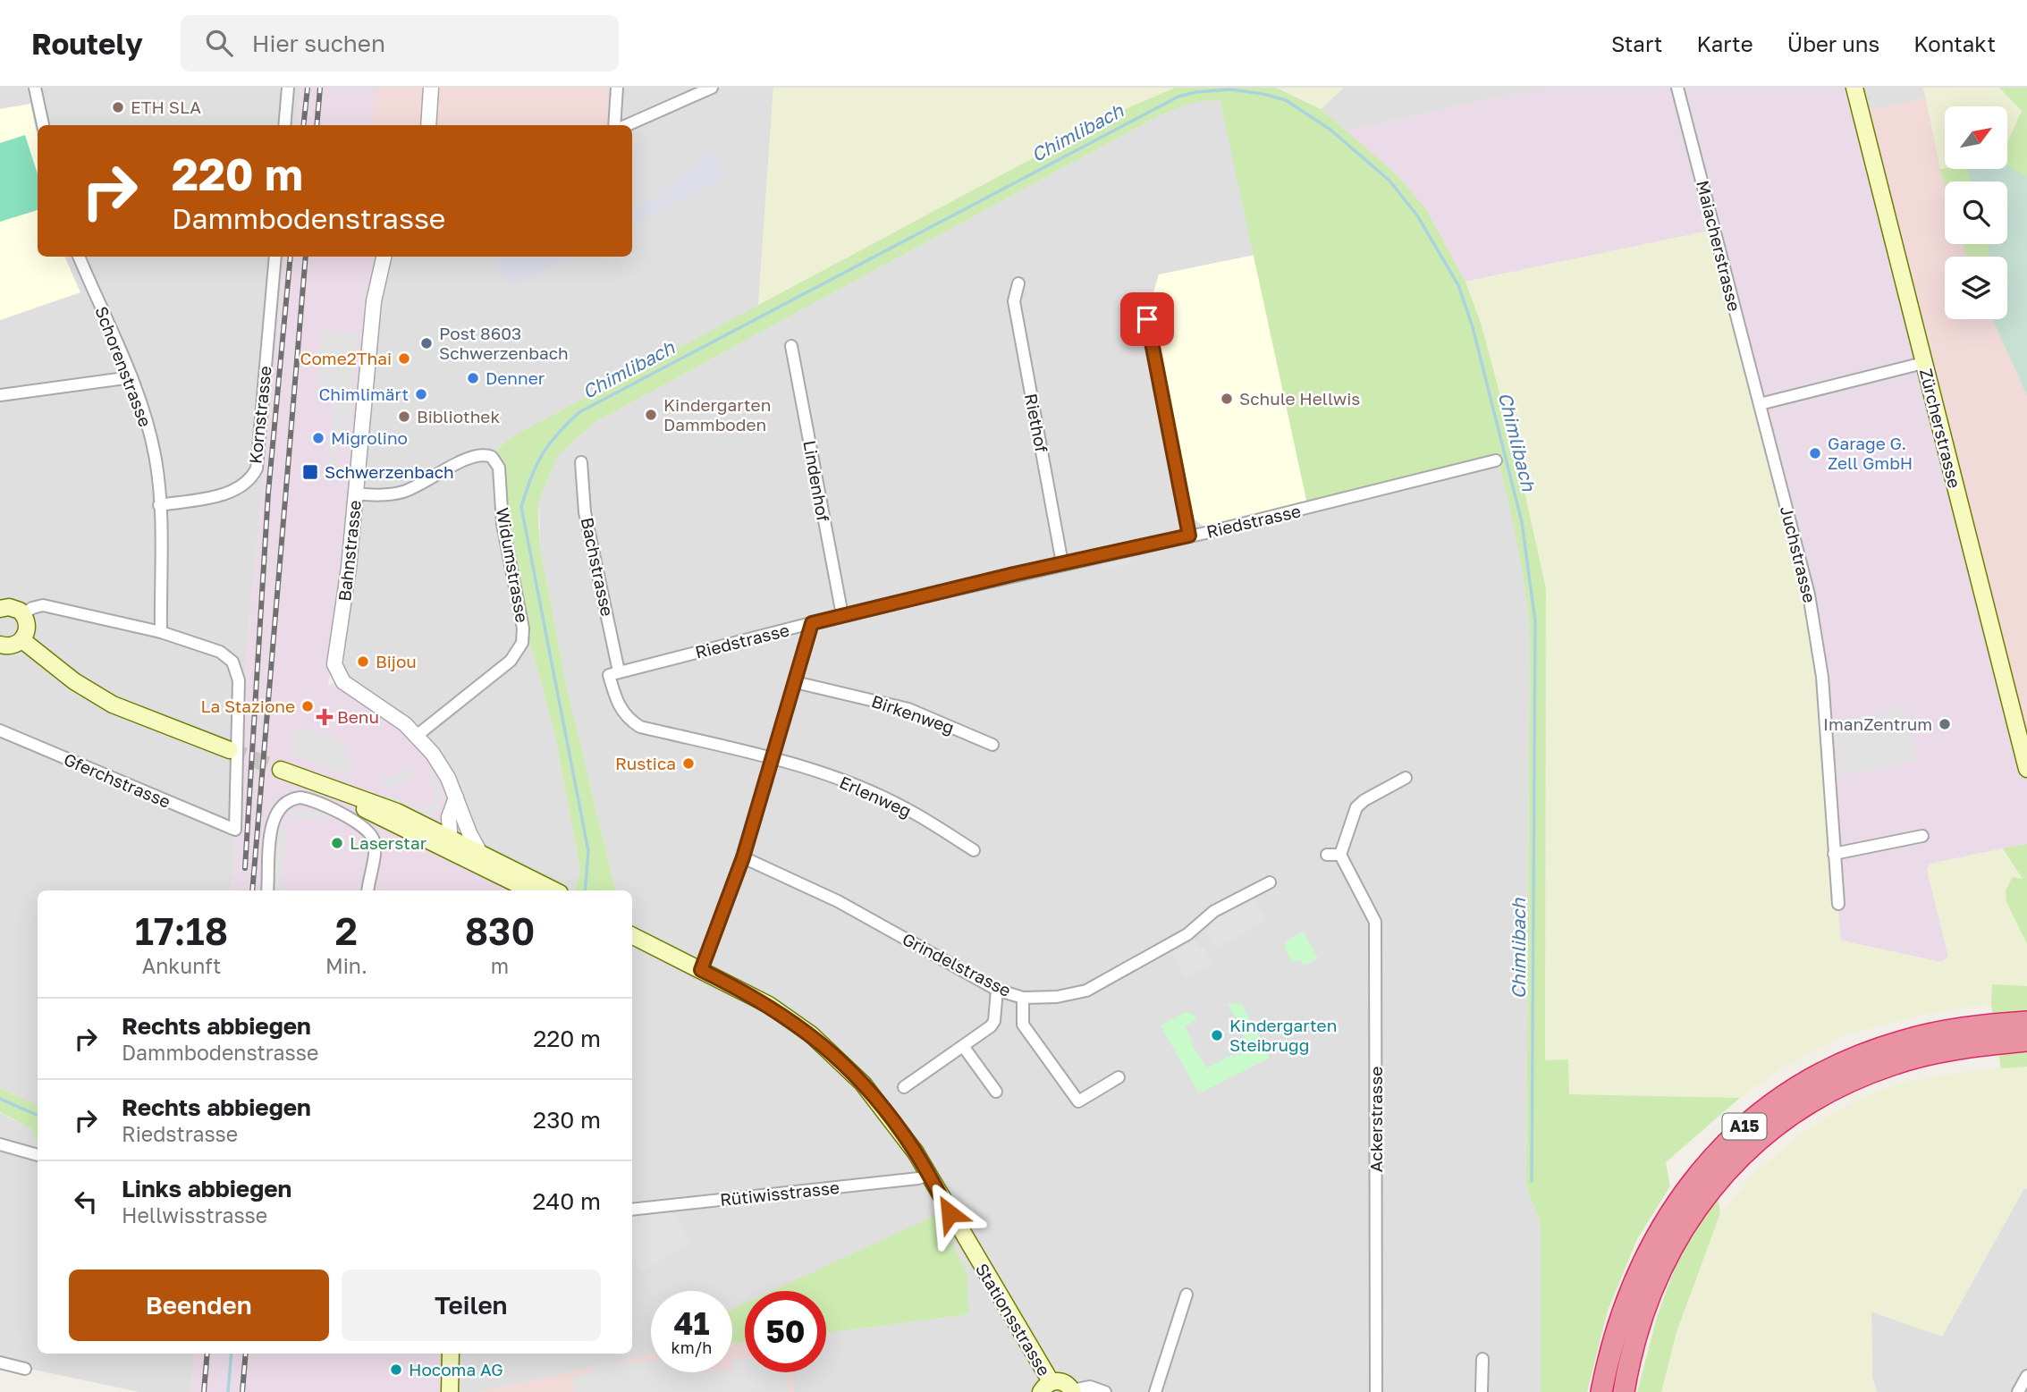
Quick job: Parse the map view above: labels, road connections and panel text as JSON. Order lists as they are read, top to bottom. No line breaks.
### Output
{"streets":{"highway":["A15"],"main road":["Zürcherstrasse","Stationsstrasse"],"street":["Maiacherstrasse","Schorenstrasse","Kornstrasse","Riethof","Lindenhof","Riedstrasse","Bahnstrasse","Juchstrasse","Widumstrasse","Bachstrasse","Birkenweg","Gferchstrasse","Erlenweg","Grindelstrasse","Ackerstrasse","Rütiwisstrasse"]},"crossings":[["Maiacherstrasse","Juchstrasse"],["Schorenstrasse","Kornstrasse"],["Schorenstrasse","Gferchstrasse"],["Riethof","Riedstrasse"],["Lindenhof","Riedstrasse"],["Riedstrasse","Bachstrasse"],["Bahnstrasse","Widumstrasse"],["Bachstrasse","Erlenweg"],["Rütiwisstrasse","Stationsstrasse"]],"water":["Chimlibach"],"places":{"other":["ETH SLA","Post 8603 Schwerzenbach","Come2Thai","Denner","Chimlimärt","Schule Hellwis","Kindergarten Dammboden","Bibliothek","Migrolino","Garage G. Zell GmbH","Bijou","La Stazione","ImanZentrum","Rustica","Laserstar","Kindergarten Steibrugg","Hocoma AG"],"transit":["Schwerzenbach"],"health":["Benu"]},"north":"top right","page":{"header":"Routely","search":"Hier suchen","nav":["Start","Karte","Über uns","Kontakt"],"turn":["220 m","Dammbodenstrasse"],"eta":["17:18","Ankunft","2","Min.","830","m"],"list":[{"name":"Rechts abbiegen","note":"Dammbodenstrasse","value":"220 m"},{"name":"Rechts abbiegen","note":"Riedstrasse","value":"230 m"},{"name":"Links abbiegen","note":"Hellwisstrasse","value":"240 m"}],"buttons":["Beenden","Teilen"],"speed":"41 km/h","limit":"50"}}
